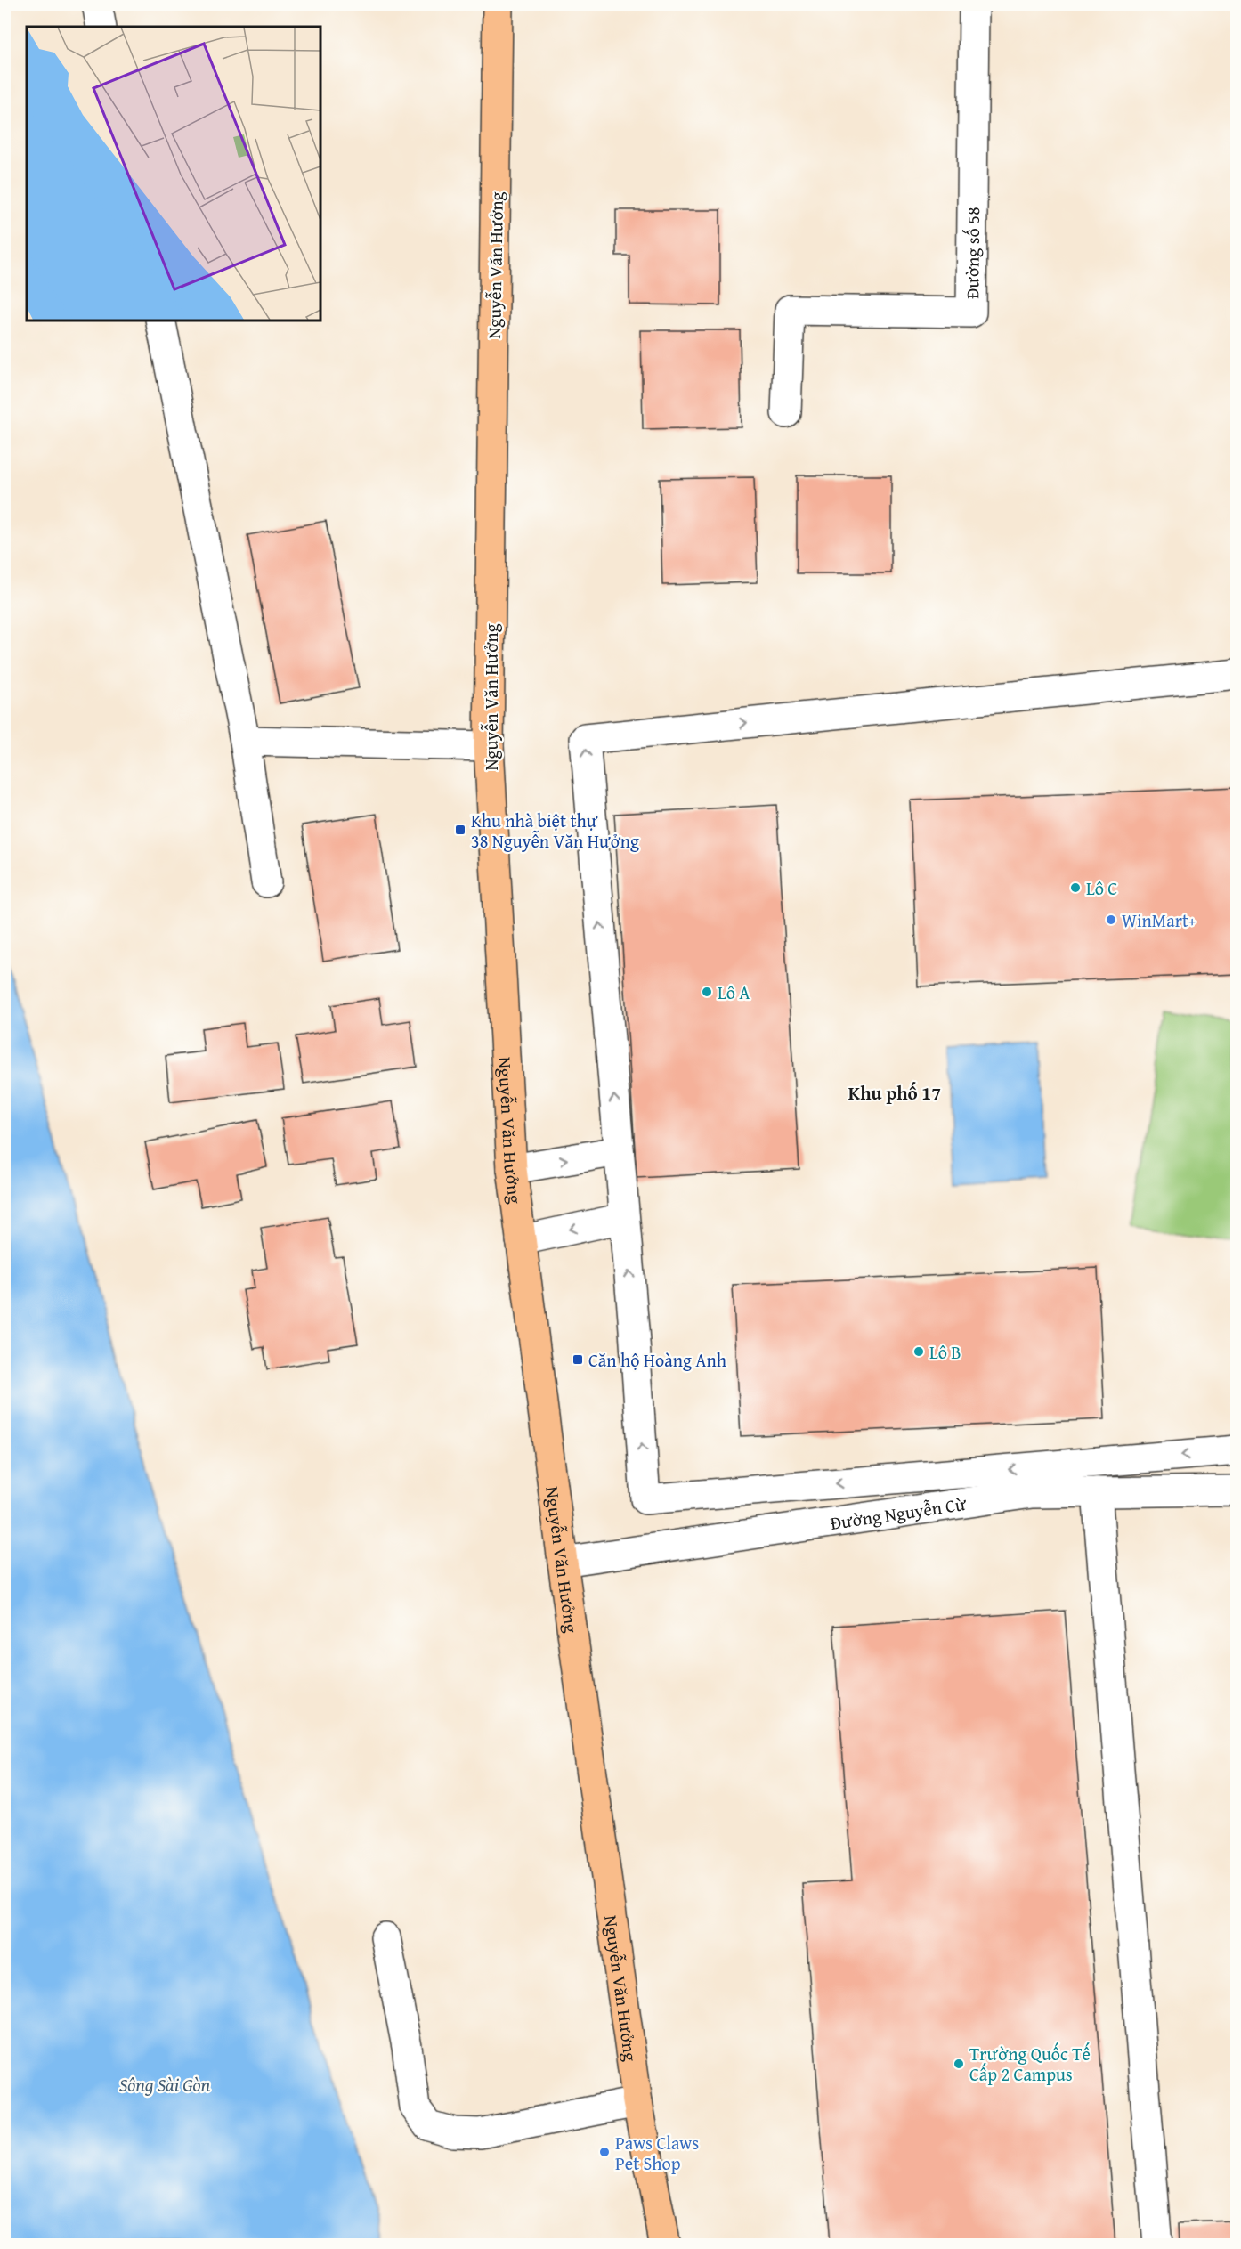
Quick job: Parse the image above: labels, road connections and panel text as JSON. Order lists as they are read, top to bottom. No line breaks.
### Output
{"streets":{"main road":["Nguyễn Văn Hưởng"],"street":["Đường số 58","Đường Nguyễn Cừ"]},"crossings":[["Nguyễn Văn Hưởng","Đường Nguyễn Cừ"]],"districts":["Khu phố 17"],"water":["Sông Sài Gòn"],"places":{"transit":["Khu nhà biệt thự 38 Nguyễn Văn Hưởng","Căn hộ Hoàng Anh"],"other":["Lô C","WinMart+","Lô A","Lô B","Trường Quốc Tế Cấp 2 Campus","Paws Claws Pet Shop"]}}
